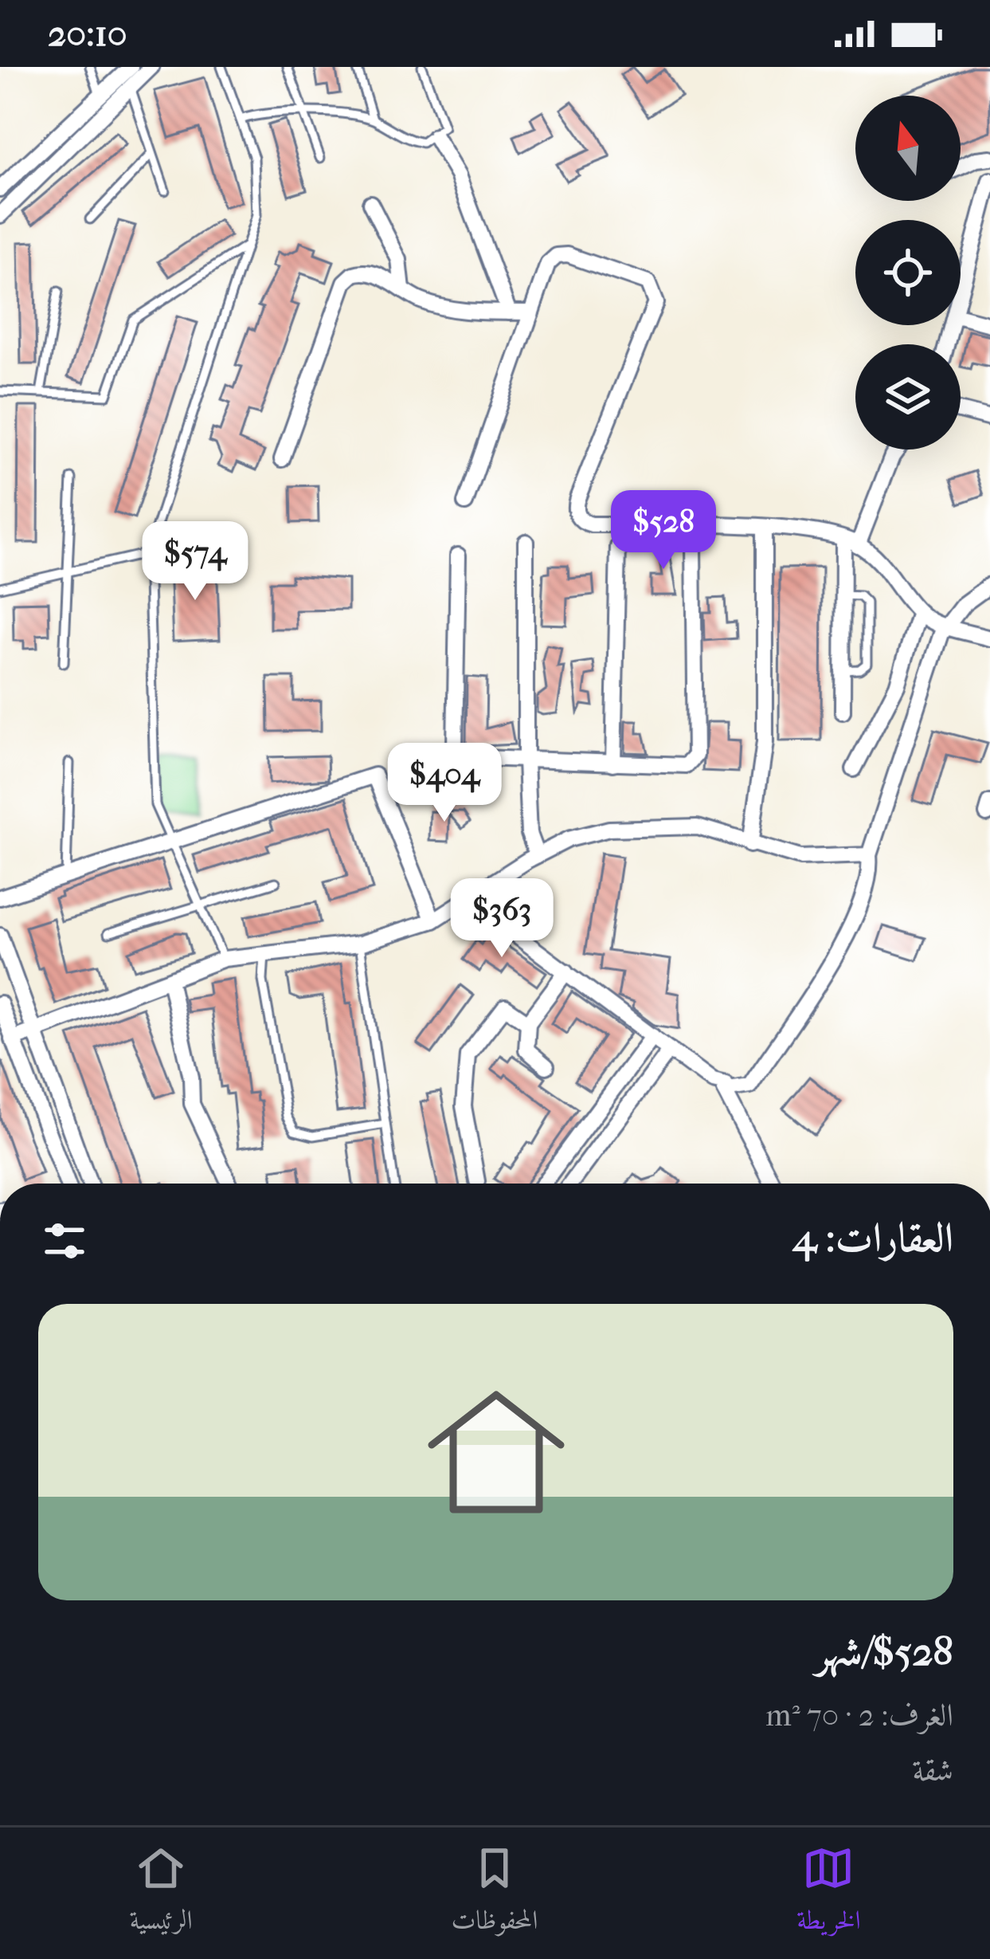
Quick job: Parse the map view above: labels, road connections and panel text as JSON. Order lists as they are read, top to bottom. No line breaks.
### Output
{"north":"top","page":{"status":"20:10","price":["$528","$574","$404","$363"],"heading":"العقارات: 4","list":[{"name":"$528/شهر","note":"الغرف: 2 · 70 m² · شقة"}],"tabs":["الخريطة","المحفوظات","الرئيسية"]}}
